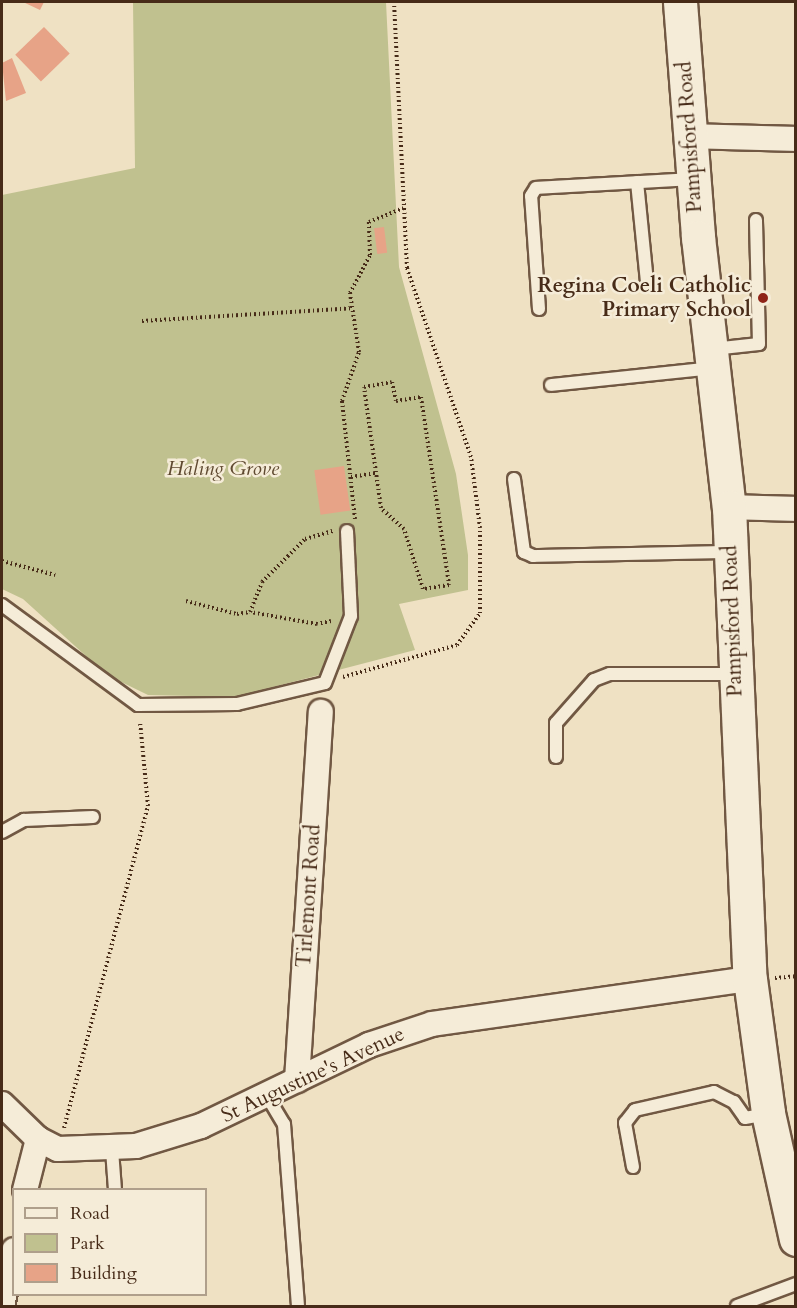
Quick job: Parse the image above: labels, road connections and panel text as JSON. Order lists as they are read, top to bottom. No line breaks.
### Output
{"streets":{"street":["Pampisford Road","Tirlemont Road","St Augustine's Avenue"]},"crossings":[["Pampisford Road","St Augustine's Avenue"],["Tirlemont Road","St Augustine's Avenue"]],"parks":["Haling Grove"],"places":["Regina Coeli Catholic Primary School"],"legend":["Road","Park","Building"]}
